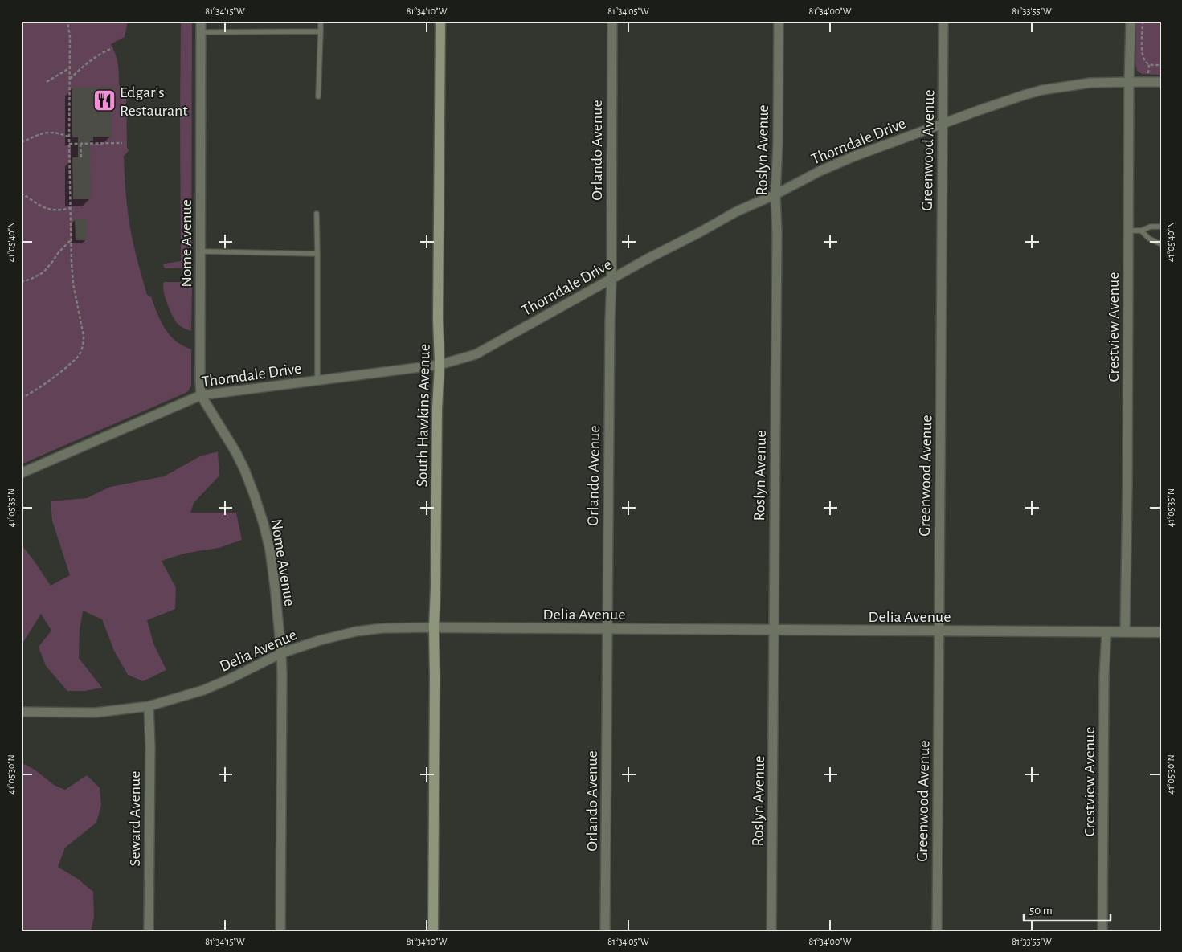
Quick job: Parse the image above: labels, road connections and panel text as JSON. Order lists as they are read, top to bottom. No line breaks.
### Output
{"streets":{"main road":["South Hawkins Avenue"],"street":["Thorndale Drive","Orlando Avenue","Roslyn Avenue","Greenwood Avenue","Nome Avenue","Crestview Avenue","Delia Avenue","Seward Avenue"]},"crossings":[["Thorndale Drive","Orlando Avenue"],["Thorndale Drive","Roslyn Avenue"],["Thorndale Drive","Greenwood Avenue"],["Thorndale Drive","Nome Avenue"],["Thorndale Drive","Crestview Avenue"],["Thorndale Drive","South Hawkins Avenue"],["Orlando Avenue","Delia Avenue"],["Roslyn Avenue","Delia Avenue"],["Greenwood Avenue","Delia Avenue"],["Nome Avenue","Delia Avenue"],["Crestview Avenue","Delia Avenue"],["South Hawkins Avenue","Delia Avenue"],["Delia Avenue","Seward Avenue"]],"places":{"restaurant":["Edgar's Restaurant"]},"scale_bar":"50 m","coordinates":["81°34'15\"W","81°34'10\"W","81°34'05\"W","81°34'00\"W","81°33'55\"W","41°05'40\"N","41°05'35\"N","41°05'30\"N"]}
